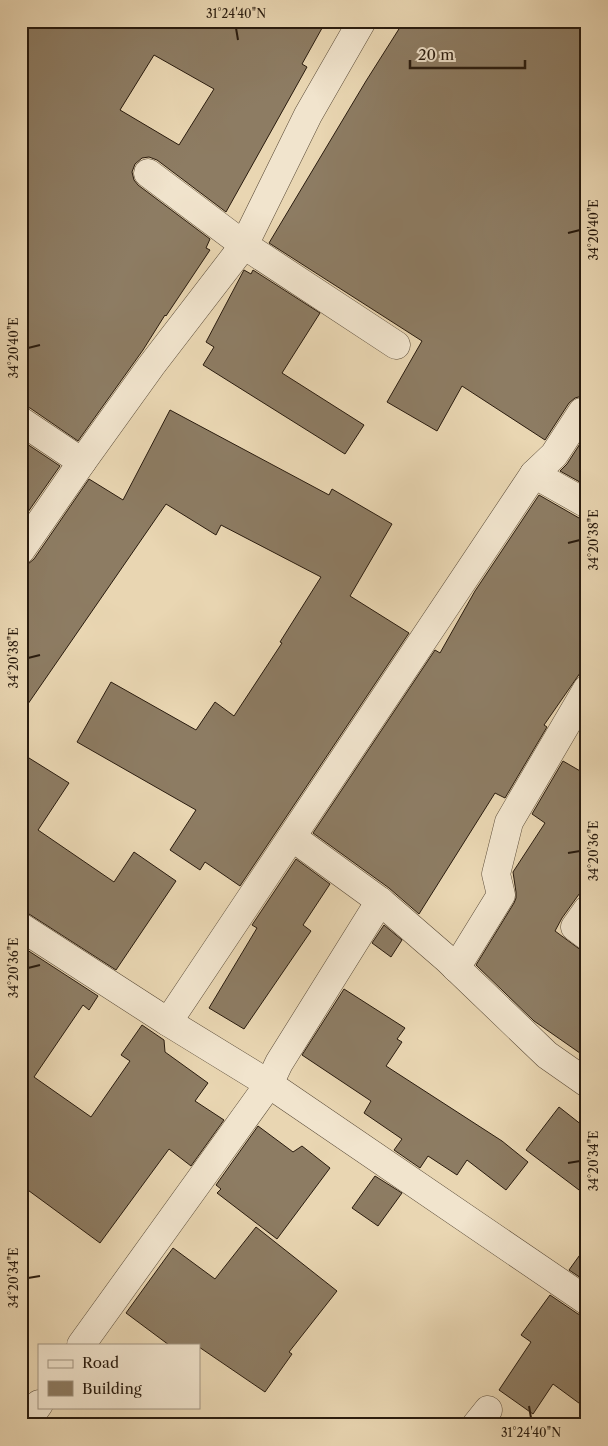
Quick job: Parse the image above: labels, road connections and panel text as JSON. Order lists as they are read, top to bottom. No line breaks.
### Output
{"legend":["Road","Building"],"scale_bar":"20 m","coordinates":["31°24'40\"N","34°20'40\"E","34°20'38\"E","34°20'36\"E","34°20'34\"E"]}
